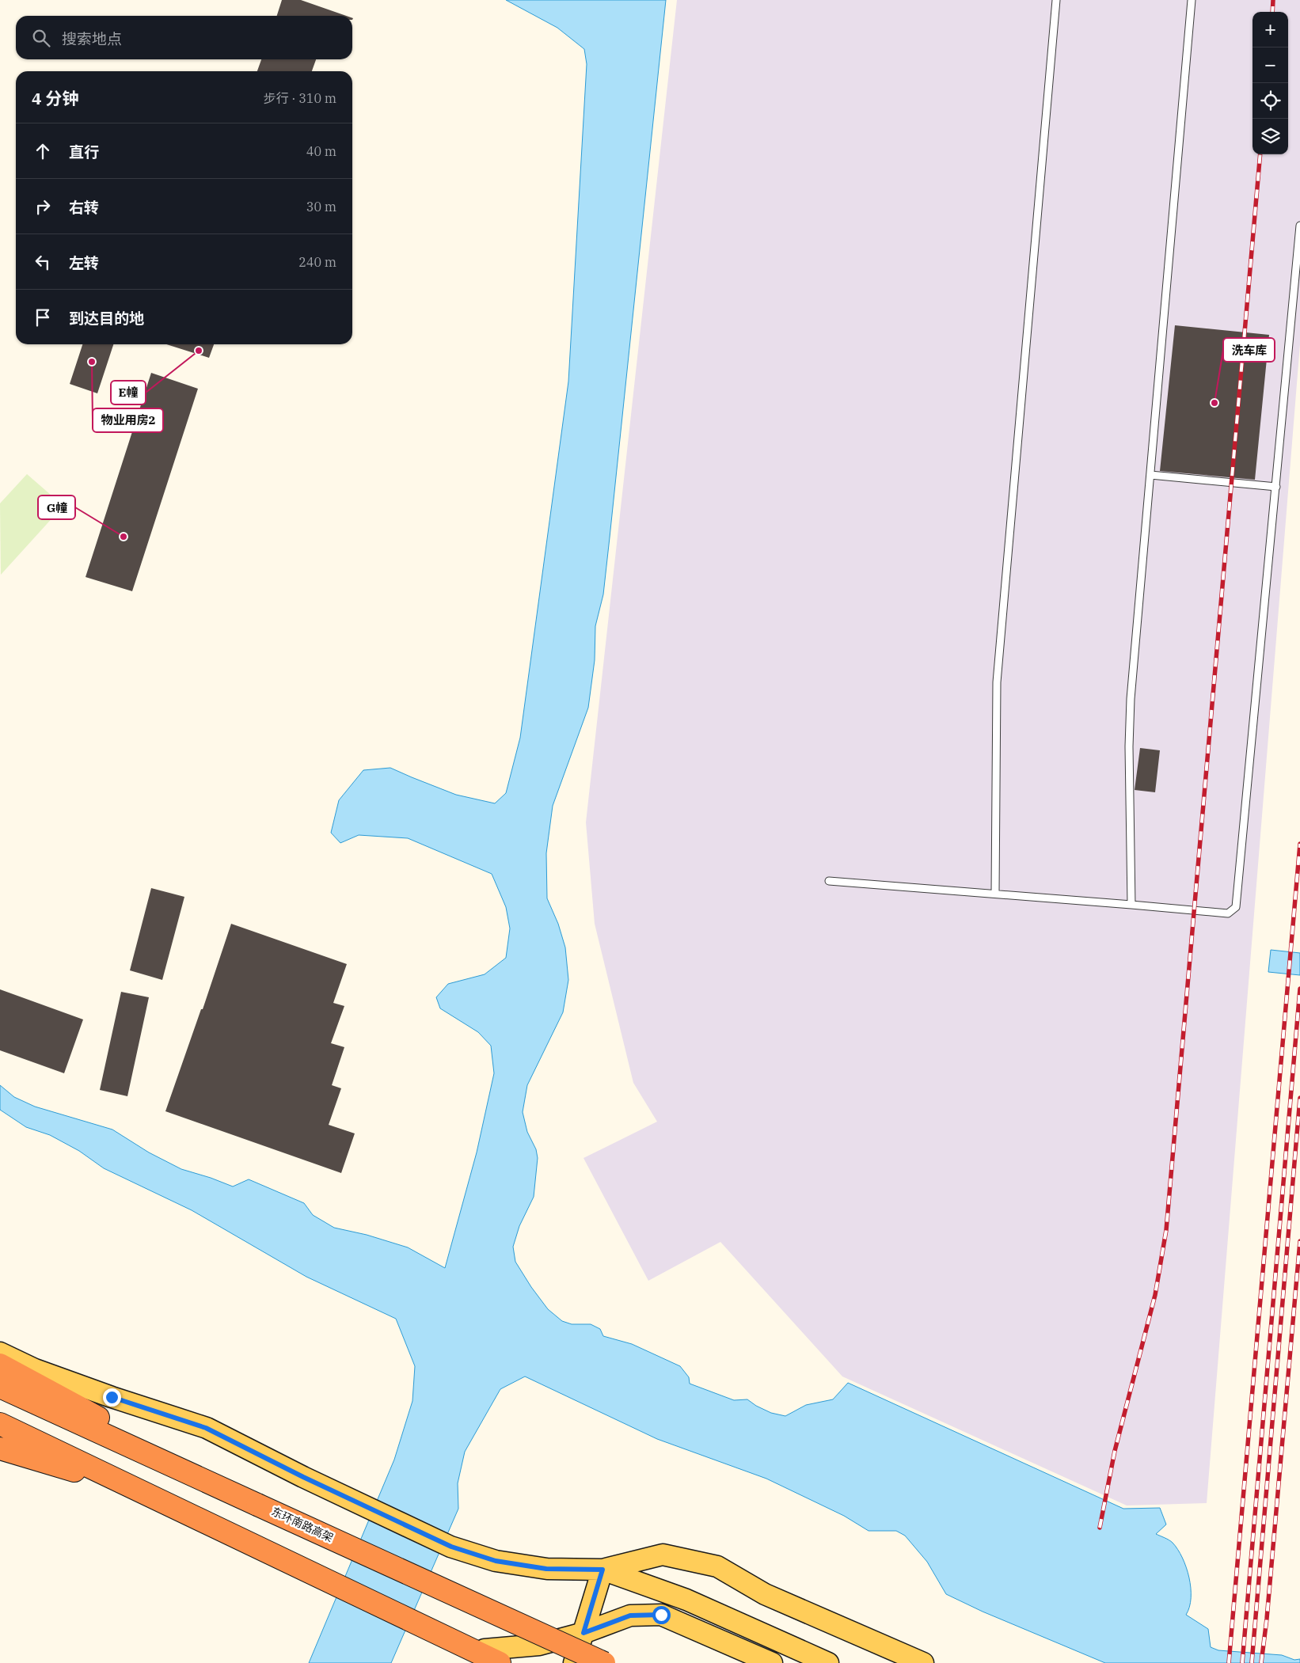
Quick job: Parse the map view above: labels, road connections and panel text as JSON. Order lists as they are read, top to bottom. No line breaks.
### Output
{"streets":{"highway":["东环南路高架"]},"places":["E幢","物业用房2","洗车库","G幢"],"page":{"map_buttons":["+","−"],"search":"搜索地点","heading":["4 分钟","步行 · 310 m"],"list":[["直行","40 m"],["右转","30 m"],["左转","240 m"],"到达目的地"]}}
